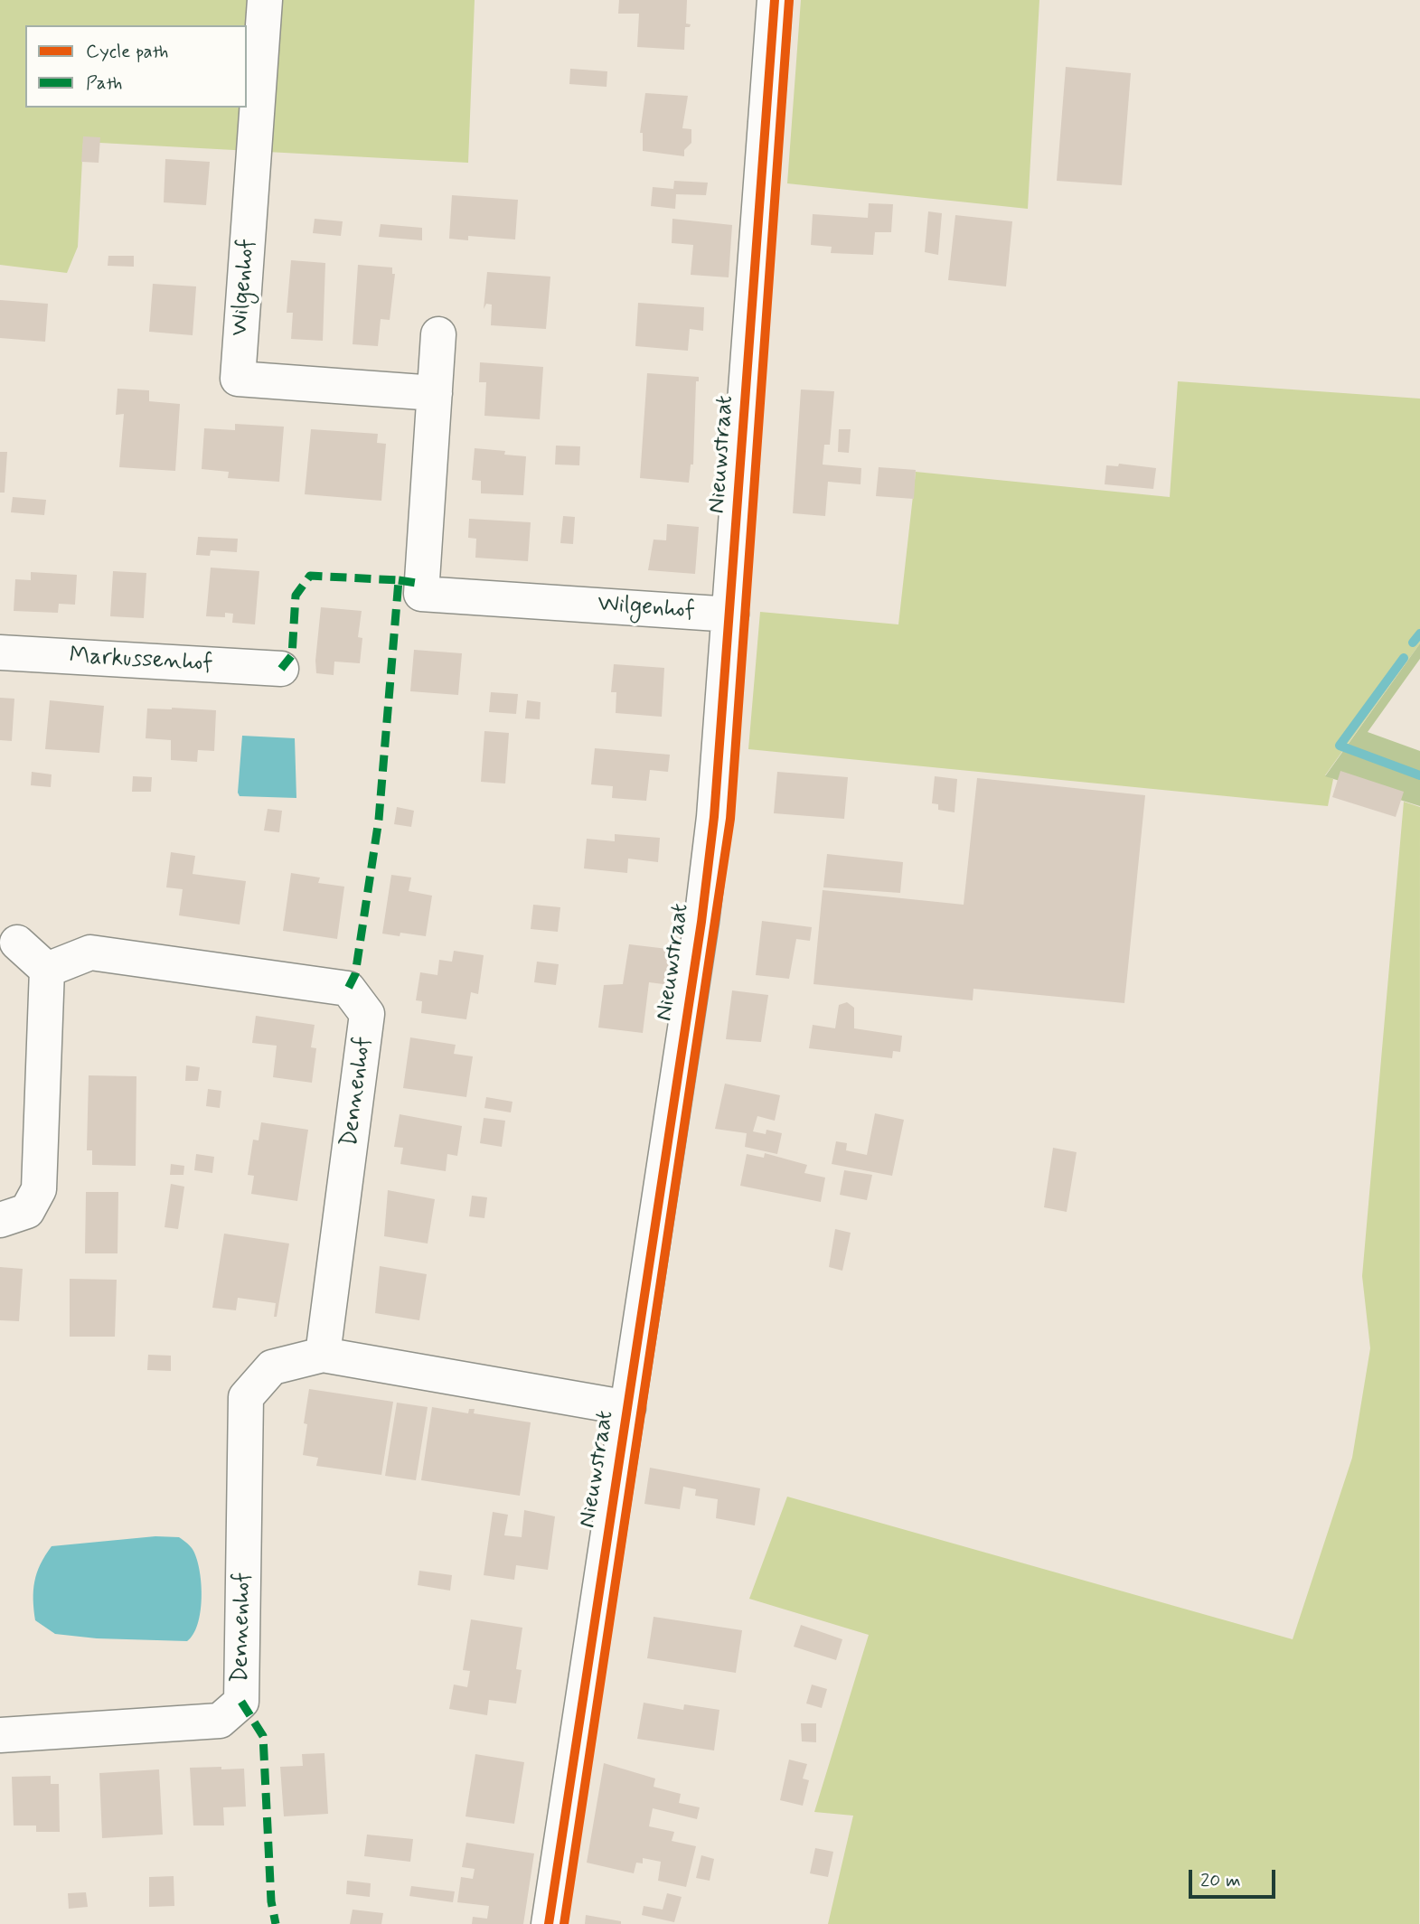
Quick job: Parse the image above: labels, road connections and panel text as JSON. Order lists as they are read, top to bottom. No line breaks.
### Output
{"streets":{"street":["Wilgenhof","Nieuwstraat","Markussenhof","Dennenhof"]},"crossings":[["Wilgenhof","Nieuwstraat"],["Nieuwstraat","Dennenhof"]],"legend":["Cycle path","Path"],"scale_bar":"20 m"}
